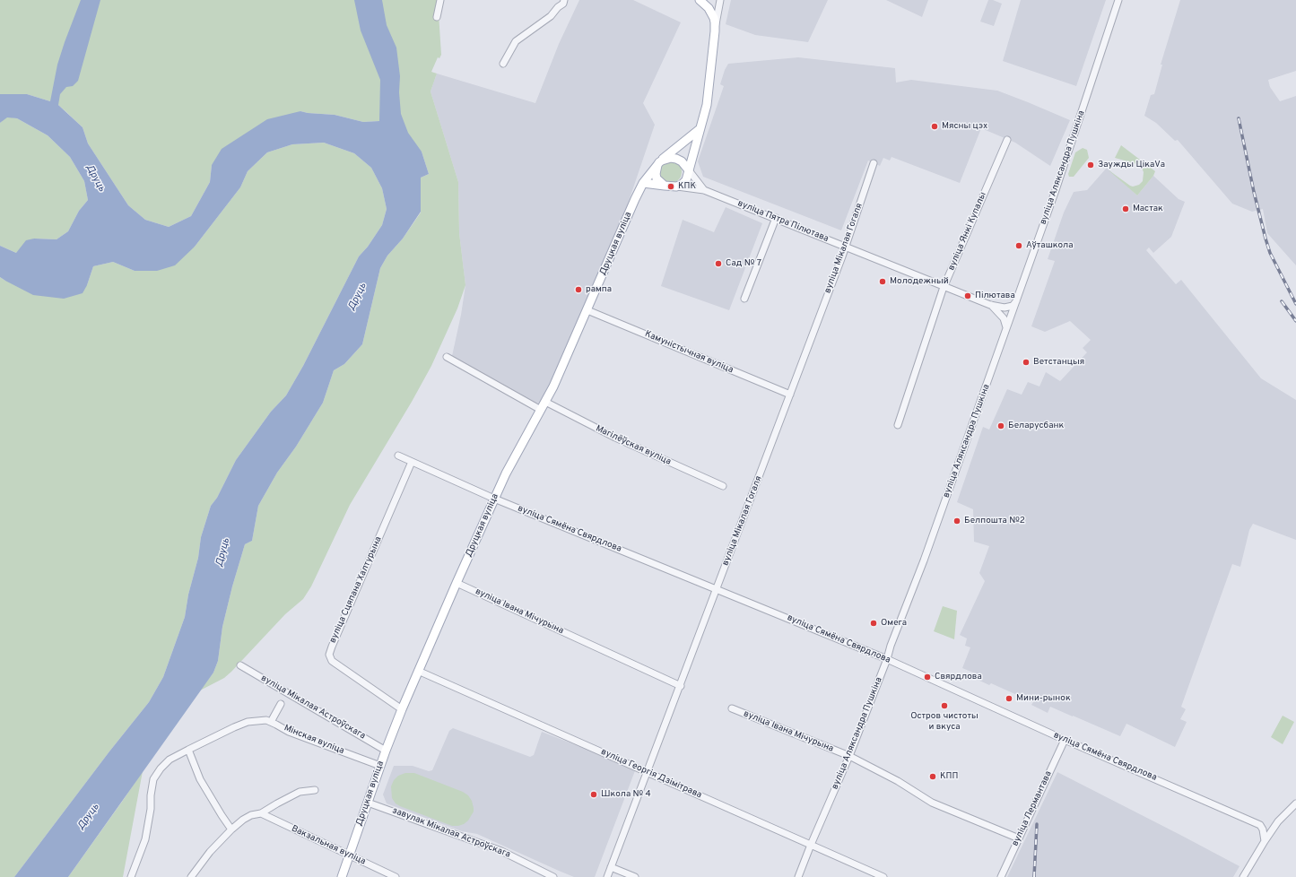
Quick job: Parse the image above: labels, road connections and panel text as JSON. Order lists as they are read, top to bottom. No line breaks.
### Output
{"streets":{"main road":["Друцкая вуліца"],"street":["вуліца Аляксандра Пушкіна","вуліца Пятра Пілютава","вуліца Янкі Купалы","вуліца Мікалая Гогаля","Камуністычная вуліца","Магілёўская вуліца","вуліца Сямёна Свярдлова","вуліца Сцяпана Халтурына","вуліца Івана Мічурына","вуліца Мікалая Астроўскага","Мінская вуліца","вуліца Георгія Дзімітрава","вуліца Лермантава","завулак Мікалая Астроўскага","Вакзальная вуліца"]},"crossings":[["вуліца Аляксандра Пушкіна","вуліца Пятра Пілютава"],["вуліца Аляксандра Пушкіна","вуліца Сямёна Свярдлова"],["вуліца Аляксандра Пушкіна","вуліца Івана Мічурына"],["вуліца Аляксандра Пушкіна","вуліца Георгія Дзімітрава"],["вуліца Пятра Пілютава","вуліца Янкі Купалы"],["вуліца Пятра Пілютава","Друцкая вуліца"],["вуліца Пятра Пілютава","вуліца Мікалая Гогаля"],["Друцкая вуліца","Камуністычная вуліца"],["Друцкая вуліца","Магілёўская вуліца"],["Друцкая вуліца","вуліца Сямёна Свярдлова"],["Друцкая вуліца","вуліца Сцяпана Халтурына"],["Друцкая вуліца","вуліца Івана Мічурына"],["Друцкая вуліца","вуліца Мікалая Астроўскага"],["Друцкая вуліца","Мінская вуліца"],["Друцкая вуліца","вуліца Георгія Дзімітрава"],["Друцкая вуліца","завулак Мікалая Астроўскага"],["Друцкая вуліца","Вакзальная вуліца"],["вуліца Мікалая Гогаля","Камуністычная вуліца"],["вуліца Мікалая Гогаля","вуліца Сямёна Свярдлова"],["вуліца Мікалая Гогаля","вуліца Івана Мічурына"],["вуліца Мікалая Гогаля","вуліца Георгія Дзімітрава"],["вуліца Сямёна Свярдлова","вуліца Сцяпана Халтурына"],["вуліца Сямёна Свярдлова","вуліца Лермантава"],["вуліца Івана Мічурына","вуліца Лермантава"]],"water":["Друць"],"places":["Мясны цэх","Заужды ЦікаVа","КПК","Мастак","Аўташкола","Сад № 7","Молодежный","рампа","Пілютава","Ветстанцыя","Беларусбанк","Белпошта №2","Омега","Свярдлова","Мини-рынок","Остров чистоты и вкуса","КПП","Школа № 4"]}
